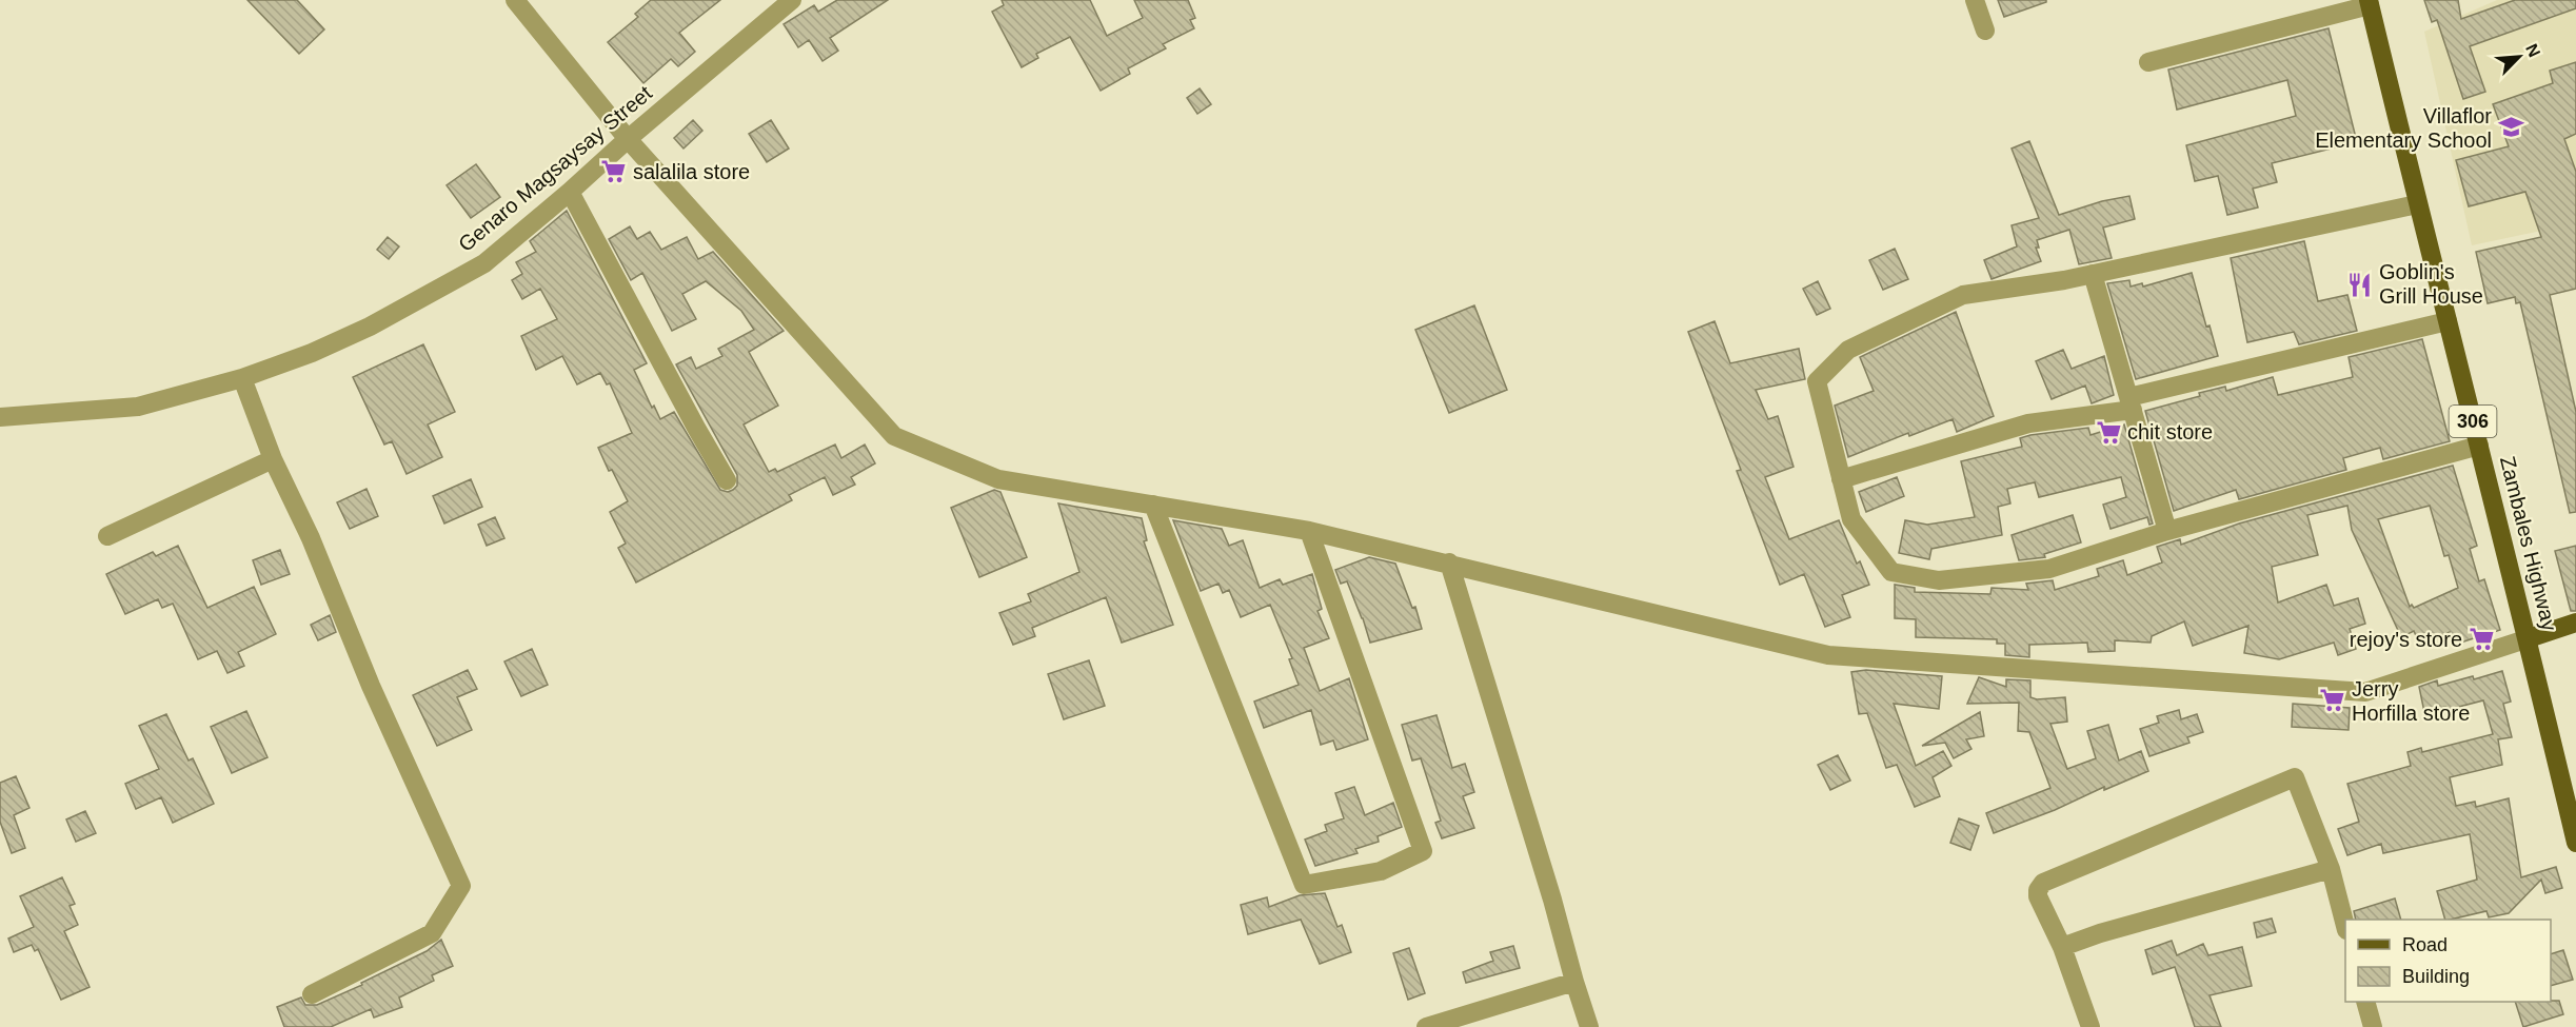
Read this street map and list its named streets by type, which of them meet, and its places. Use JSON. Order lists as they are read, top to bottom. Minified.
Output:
{"streets":{"main road":["306","Zambales Highway"],"street":["Genaro Magsaysay Street"]},"places":{"school or university":["Villaflor Elementary School"],"supermarket":["salalila store","chit store","rejoy's store","Jerry Horfilla store"],"restaurant":["Goblin's Grill House"]},"legend":["Road","Building"],"north":"top right"}
